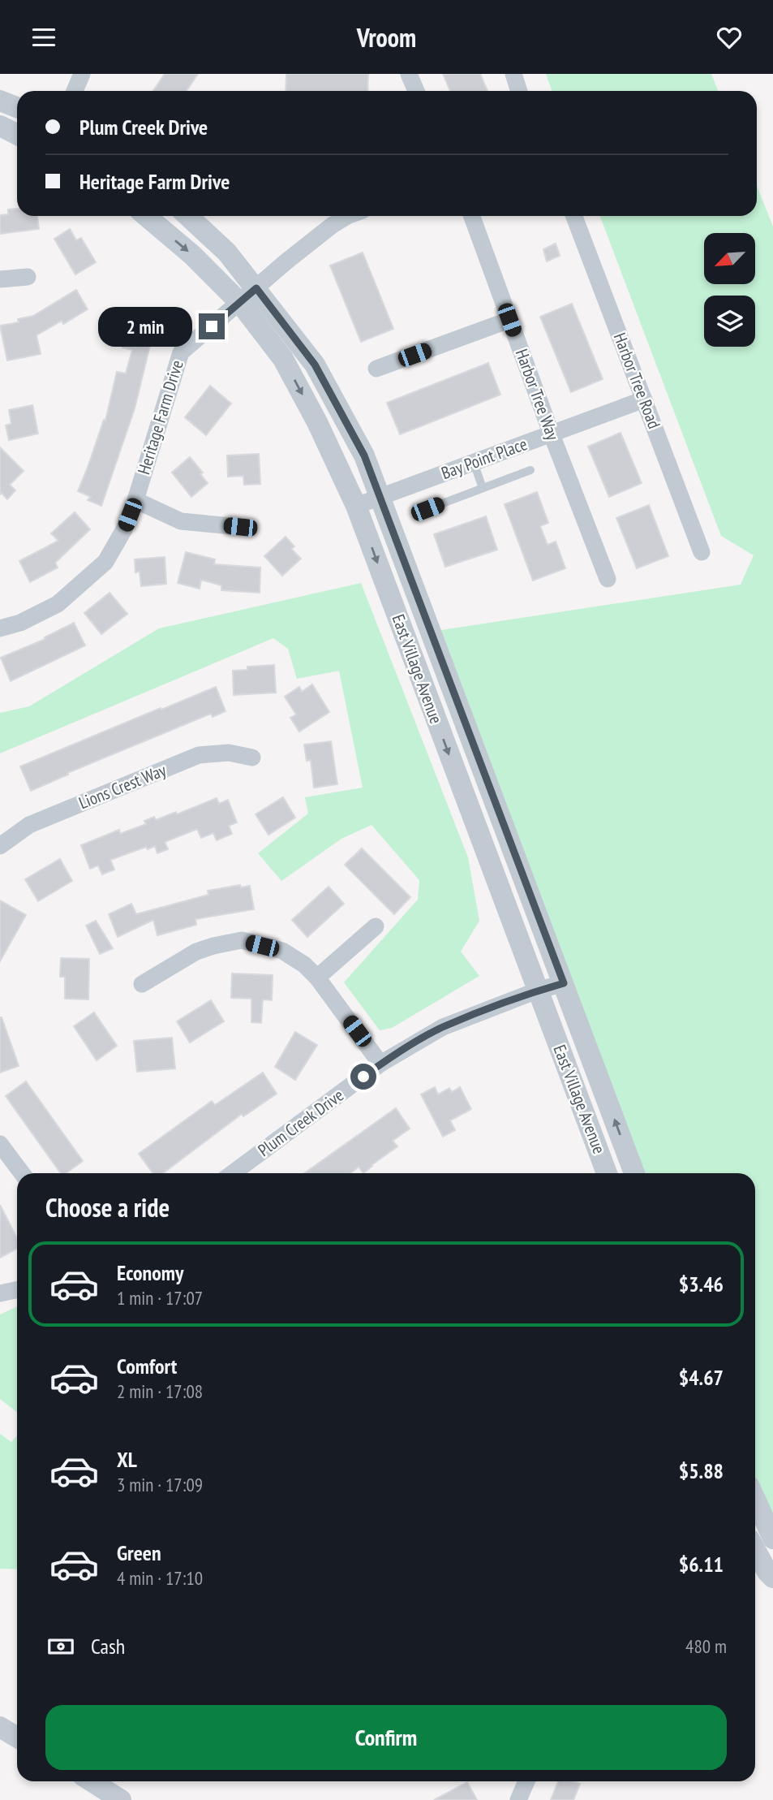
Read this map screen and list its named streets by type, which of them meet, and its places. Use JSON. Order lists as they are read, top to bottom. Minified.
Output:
{"streets":{"street":["Harbor Tree Road","Harbor Tree Way","Heritage Farm Drive","Bay Point Place","East Village Avenue","Lions Crest Way","Plum Creek Drive"]},"crossings":[["Harbor Tree Road","Bay Point Place"],["Harbor Tree Way","Bay Point Place"],["Heritage Farm Drive","East Village Avenue"],["Bay Point Place","East Village Avenue"],["East Village Avenue","Plum Creek Drive"]],"north":"bottom left","page":{"header":"Vroom","banner":["Plum Creek Drive","Heritage Farm Drive"],"bubble":"2 min","heading":"Choose a ride","list":[{"name":"Economy","note":"1 min · 17:07","value":"$3.46"},{"name":"Comfort","note":"2 min · 17:08","value":"$4.67"},{"name":"XL","note":"3 min · 17:09","value":"$5.88"},{"name":"Green","note":"4 min · 17:10","value":"$6.11"}],"pay":["Cash","480 m"],"buttons":"Confirm"}}
